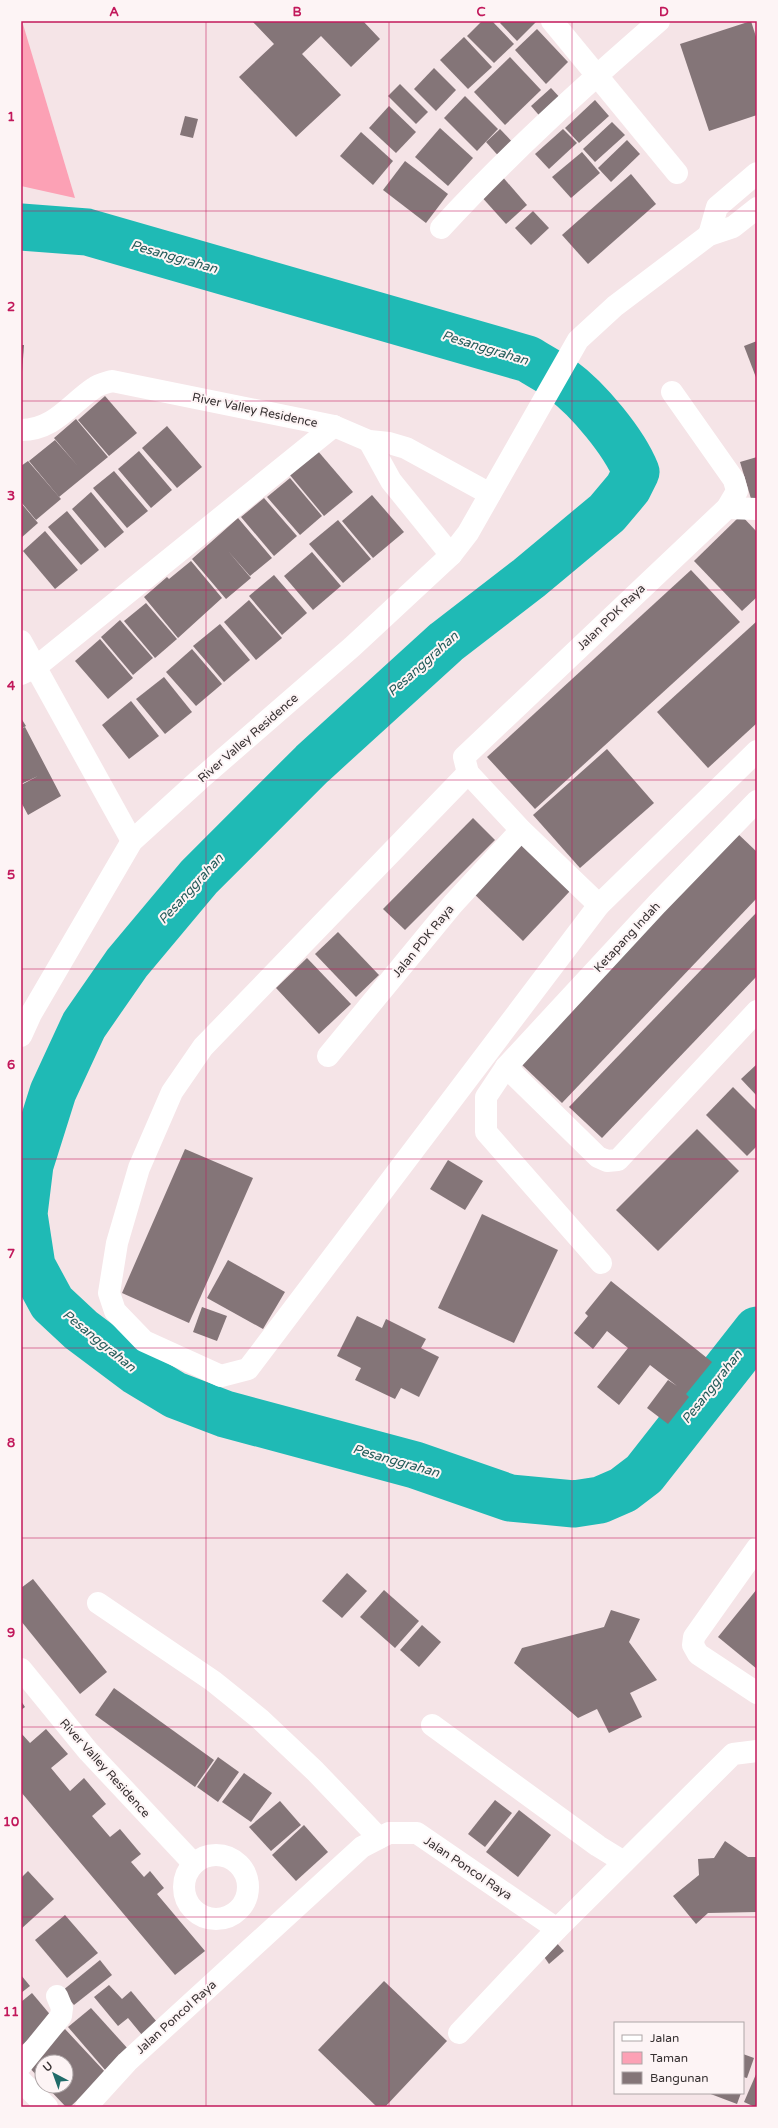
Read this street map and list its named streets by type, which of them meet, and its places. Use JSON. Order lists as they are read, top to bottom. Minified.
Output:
{"streets":{"street":["River Valley Residence","Jalan PDK Raya","Ketapang Indah","Jalan Poncol Raya"]},"water":["Pesanggrahan"],"legend":["Jalan","Taman","Bangunan"],"north":"top left","grid":{"columns":["A","B","C","D"],"rows":["1","2","3","4","5","6","7","8","9","10","11"]}}
